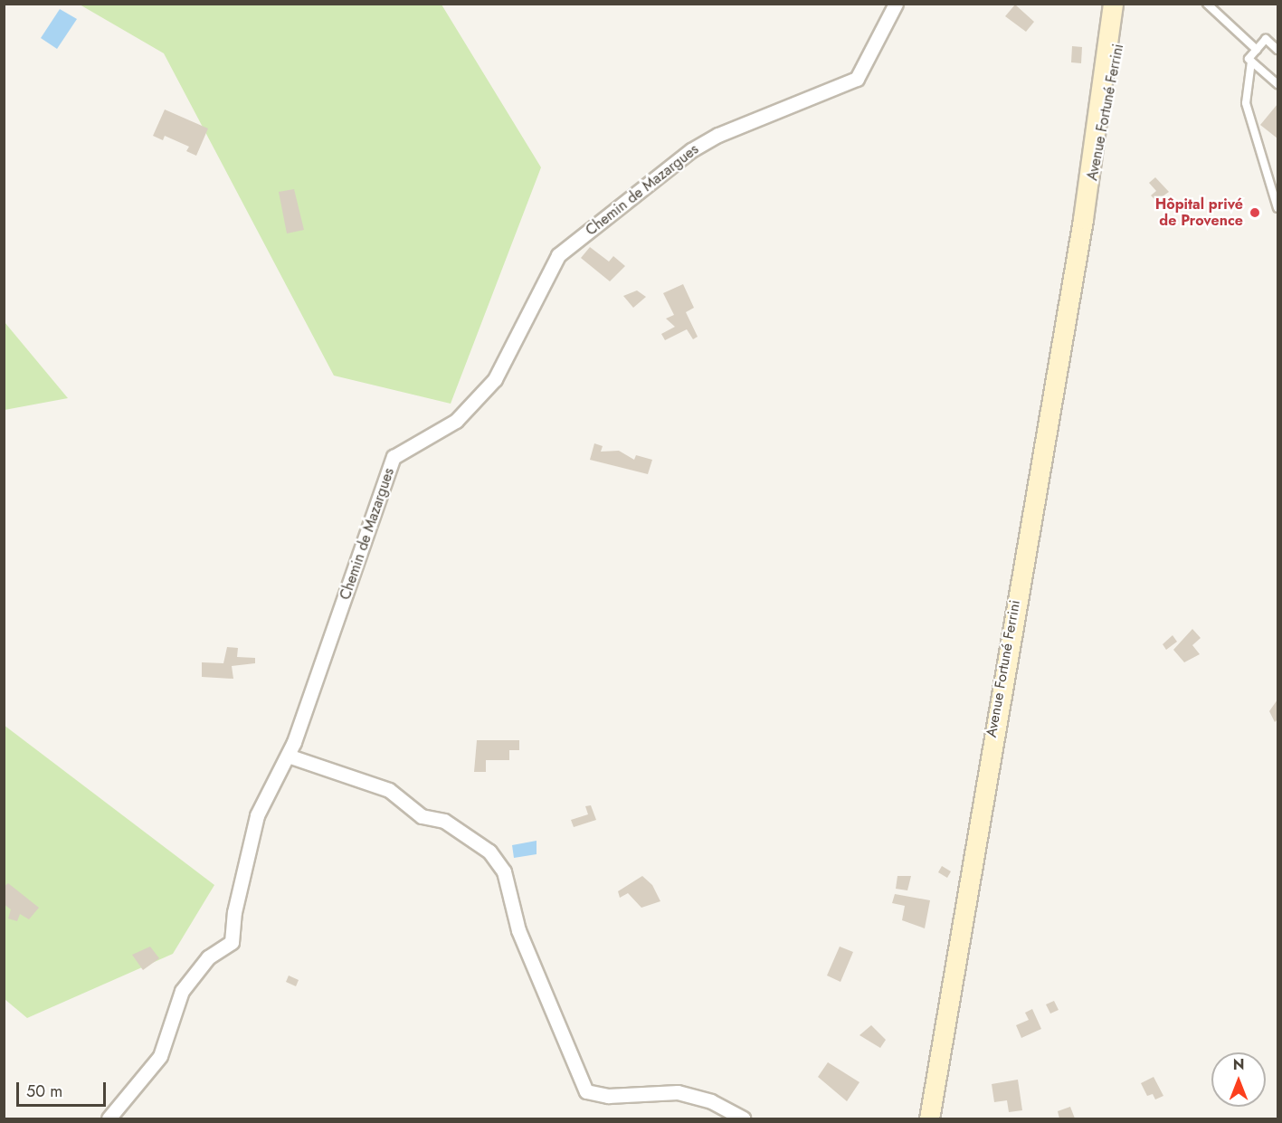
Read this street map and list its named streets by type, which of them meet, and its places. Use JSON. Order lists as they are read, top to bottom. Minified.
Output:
{"streets":{"main road":["Avenue Fortuné Ferrini"],"street":["Chemin de Mazargues"]},"places":["Hôpital privé de Provence"],"scale_bar":"50 m","north":"top"}
